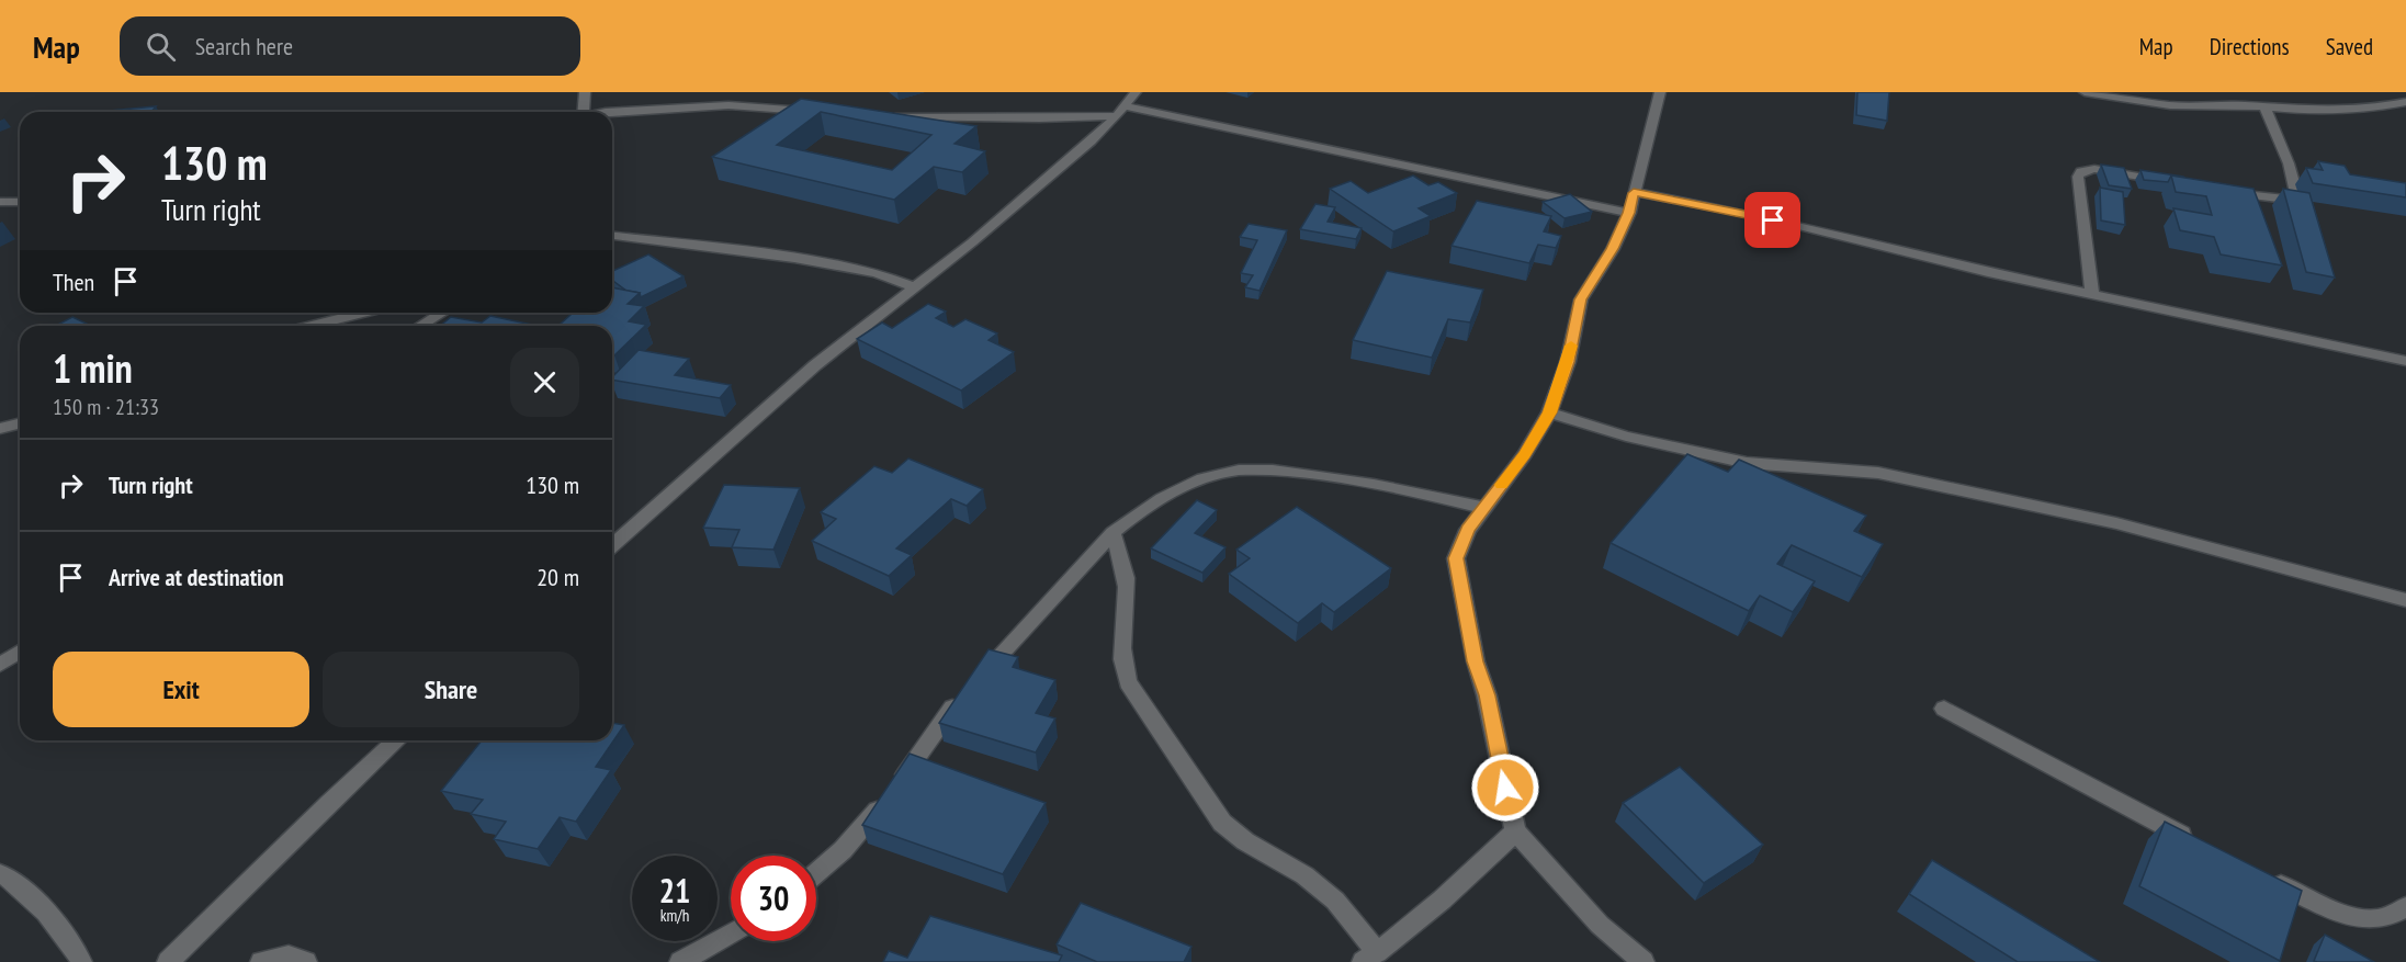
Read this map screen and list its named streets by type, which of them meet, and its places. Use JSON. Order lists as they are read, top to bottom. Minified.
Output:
{"page":{"header":"Map","search":"Search here","nav":["Map","Directions","Saved"],"turn":["130 m","Turn right"],"then":"Then","heading":["1 min","150 m · 21:33"],"list":[{"name":"Turn right","value":"130 m"},{"name":"Arrive at destination","value":"20 m"}],"buttons":["Exit","Share"],"speed":"21 km/h","limit":"30"}}
